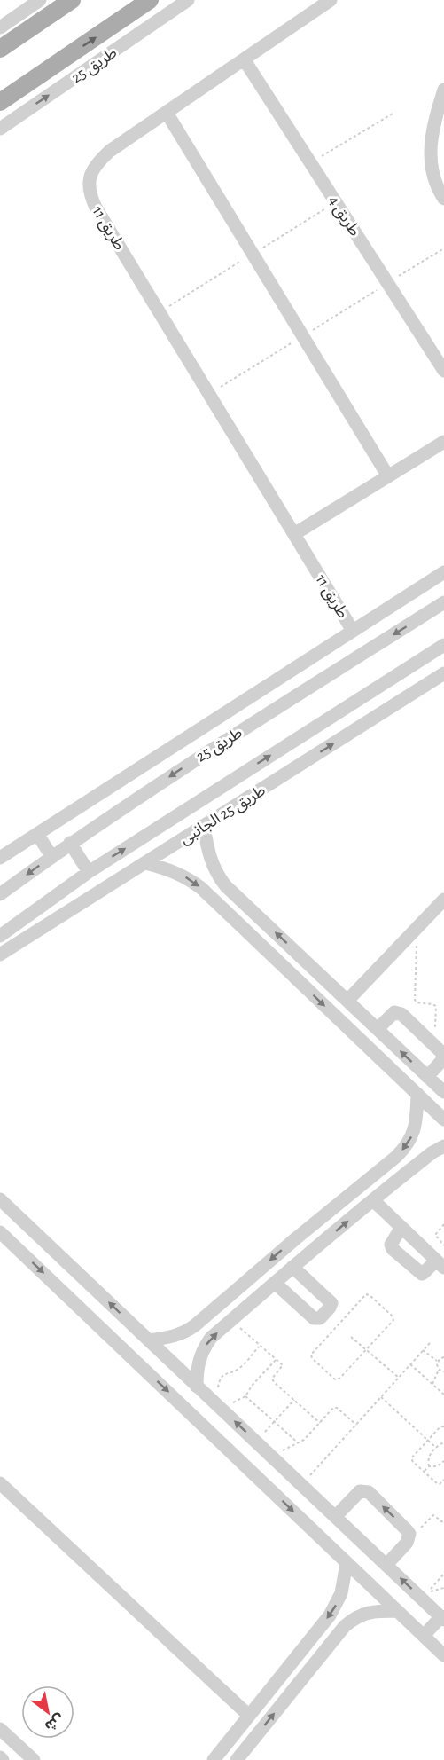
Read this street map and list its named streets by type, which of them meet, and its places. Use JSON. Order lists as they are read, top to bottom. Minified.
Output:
{"streets":{"street":["طريق 25","طريق 4","طريق 11","طريق 25 الجانبى"]},"crossings":[["طريق 4","طريق 11"]],"north":"bottom right"}
